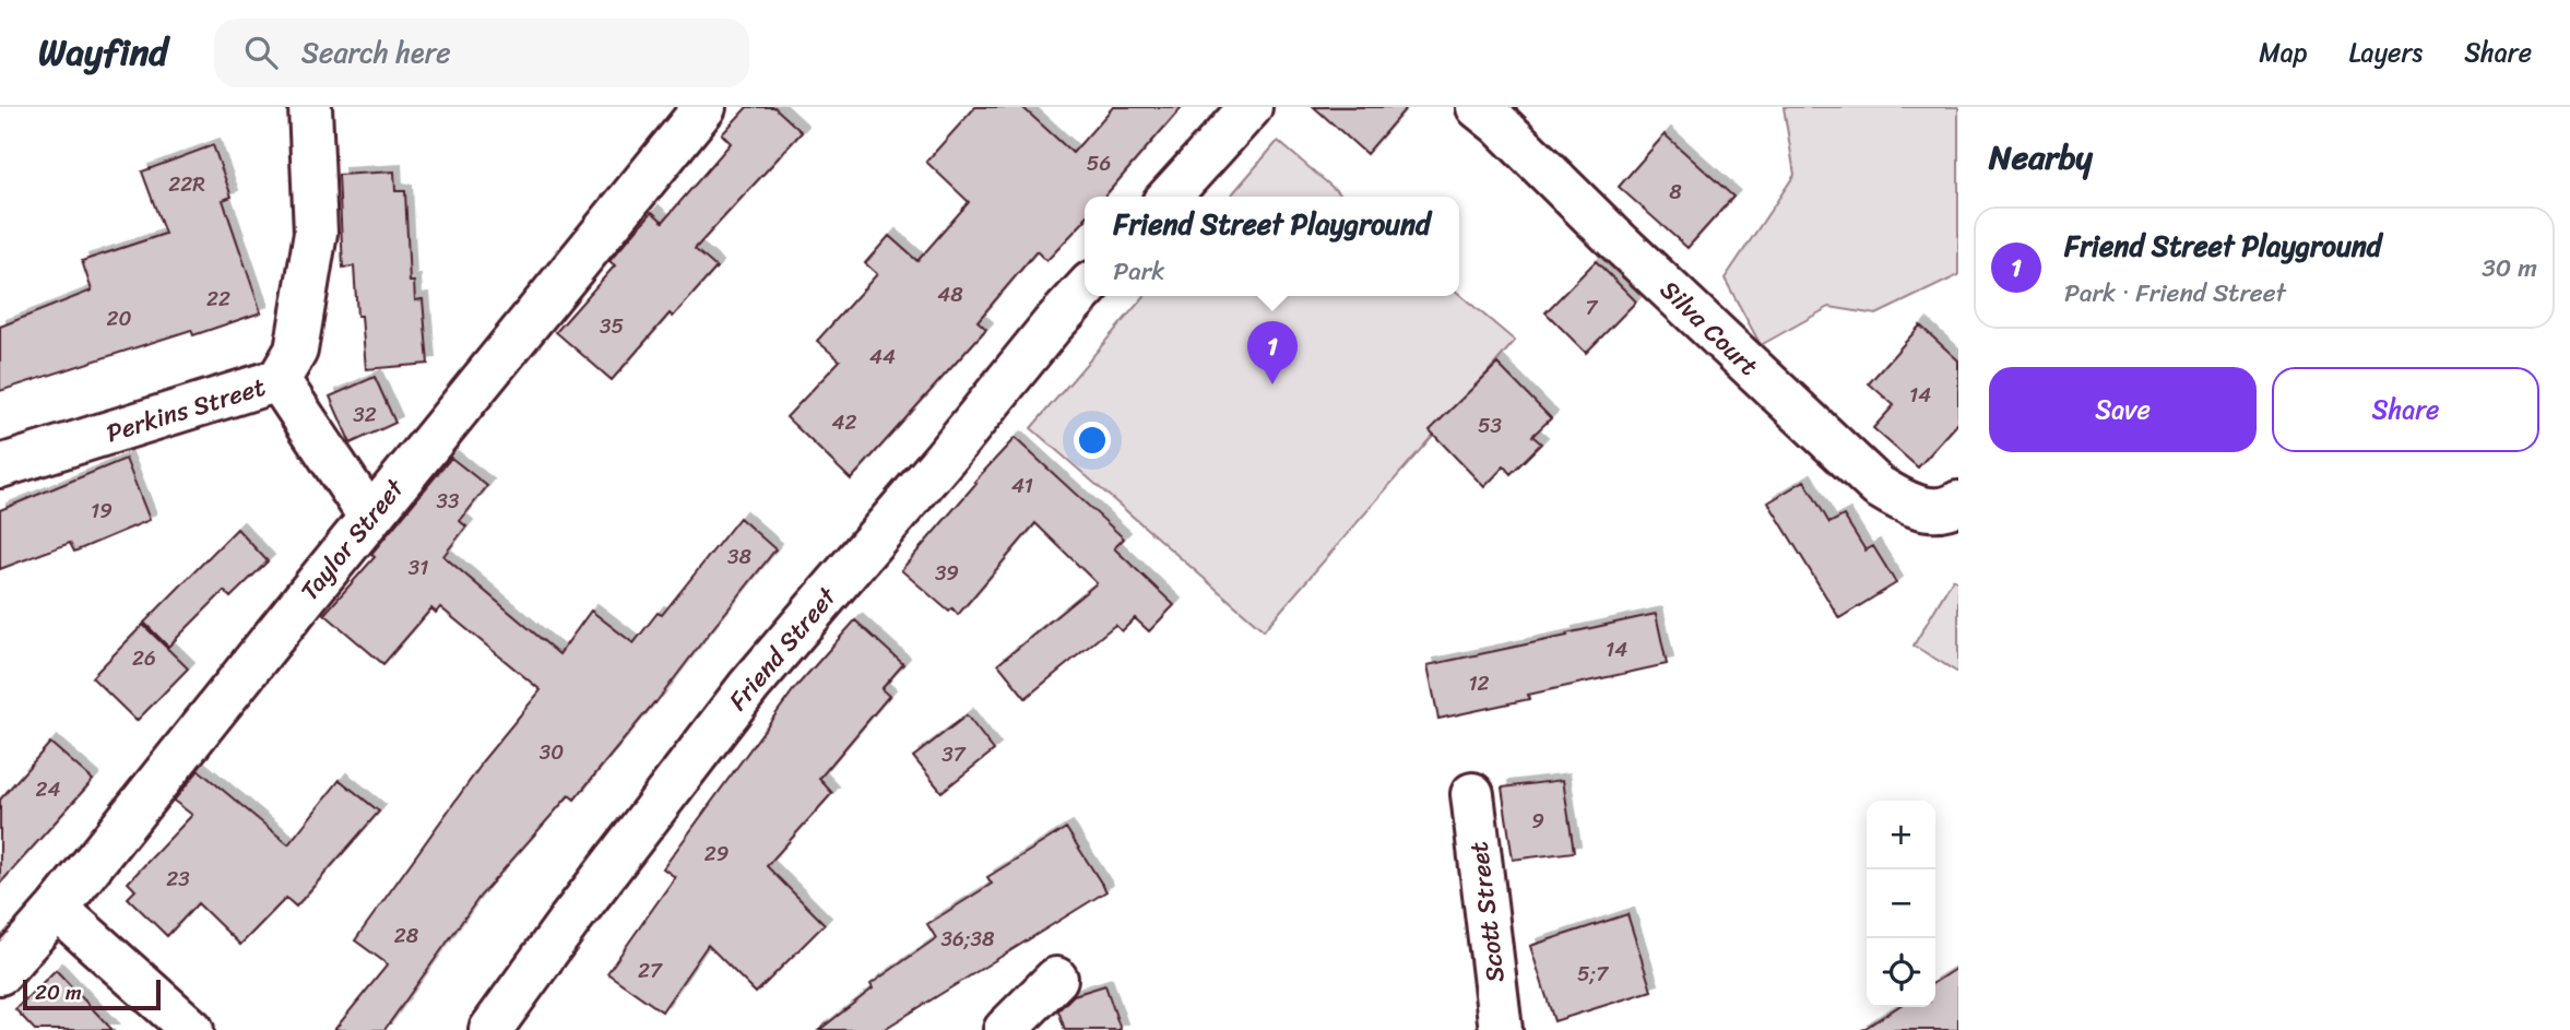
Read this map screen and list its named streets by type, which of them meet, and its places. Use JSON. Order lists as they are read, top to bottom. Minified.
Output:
{"streets":{"street":["Silva Court","Perkins Street","Taylor Street","Friend Street","Scott Street"]},"house_numbers":["56","22R","8","48","22","7","20","35","44","14","32","42","53","41","33","19","38","31","39","14","26","12","30","37","24","9","29","23","28","36;38","27","5;7"],"scale_bar":"20 m","page":{"header":"Wayfind","search":"Search here","nav":["Map","Layers","Share"],"heading":"Nearby","popup":["Friend Street Playground","Park"],"list":[{"mark":"1","name":"Friend Street Playground","note":"Park · Friend Street","value":"30 m"}],"pins":"1","buttons":["Save","Share"],"map_buttons":["+","−"],"scale":"20 m"}}
